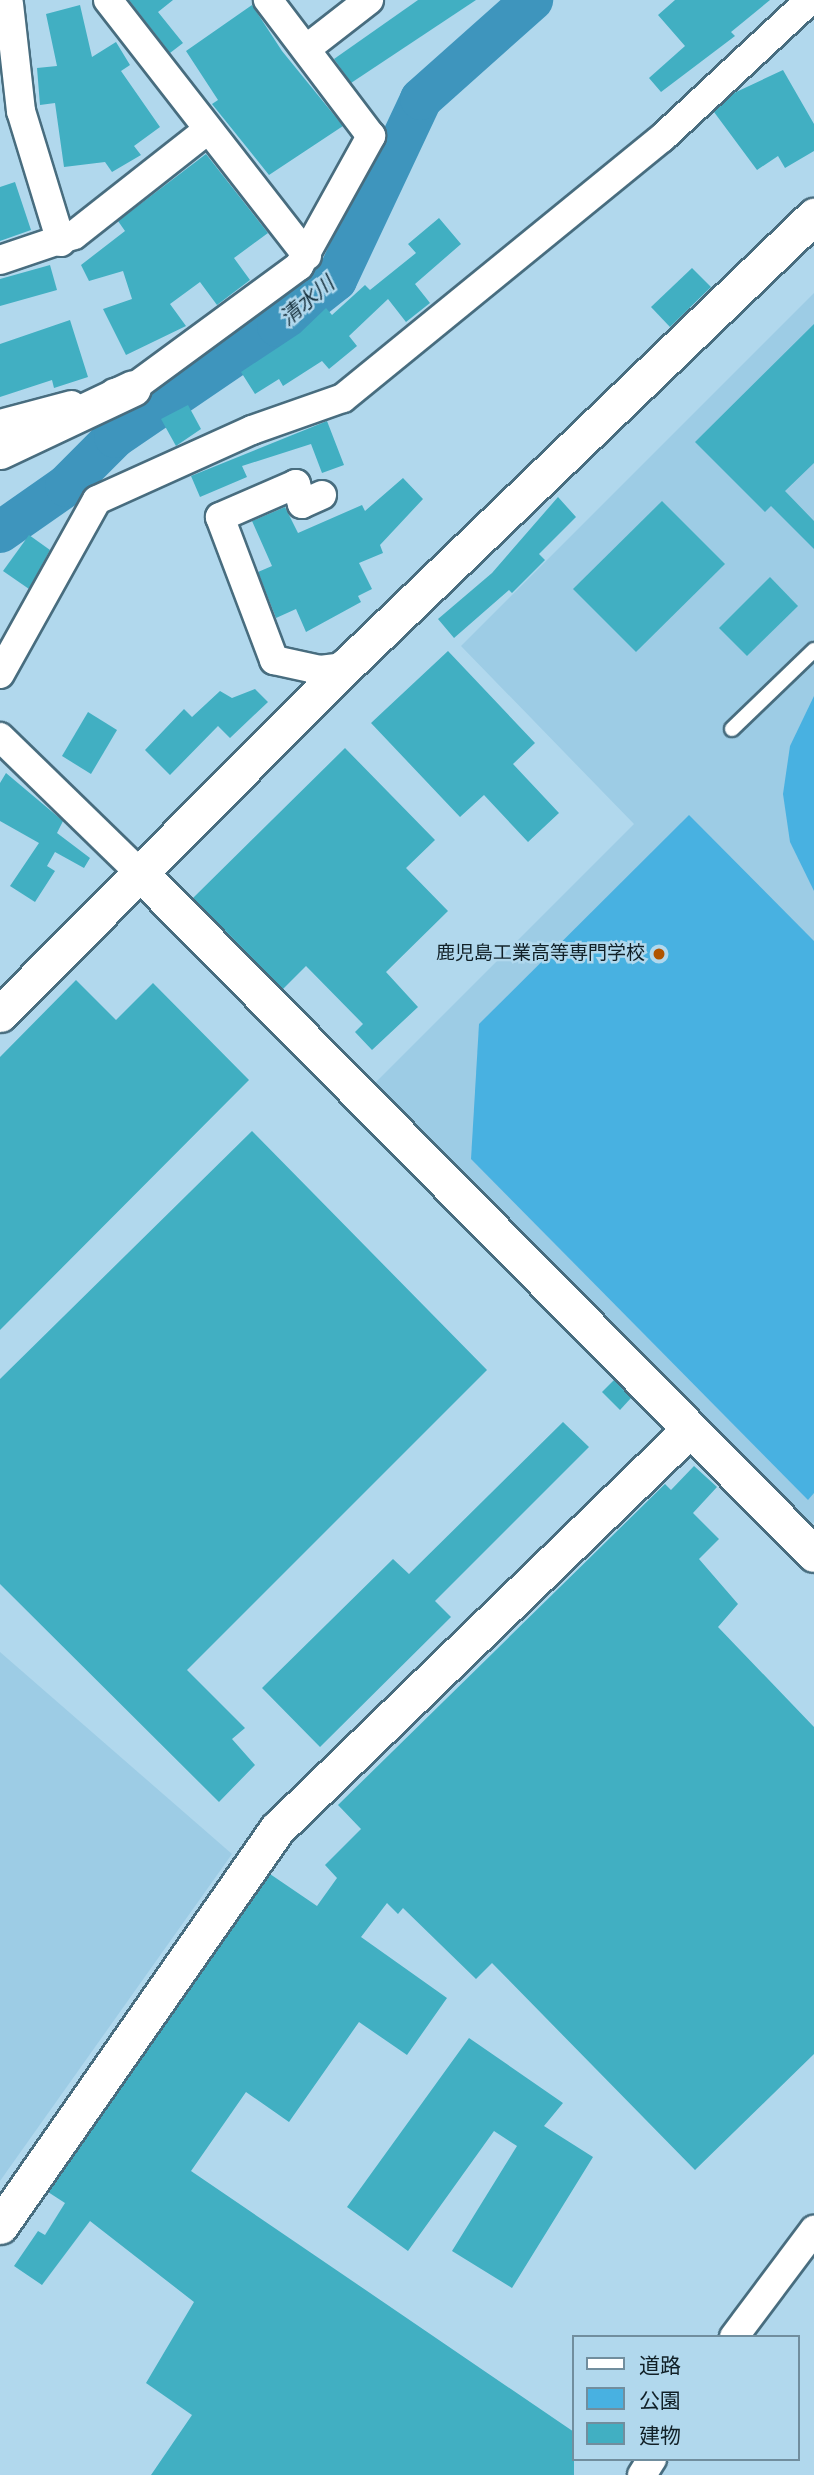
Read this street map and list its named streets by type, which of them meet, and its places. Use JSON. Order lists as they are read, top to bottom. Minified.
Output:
{"water":["清水川"],"places":["鹿児島工業高等専門学校"],"legend":["道路","公園","建物"]}
